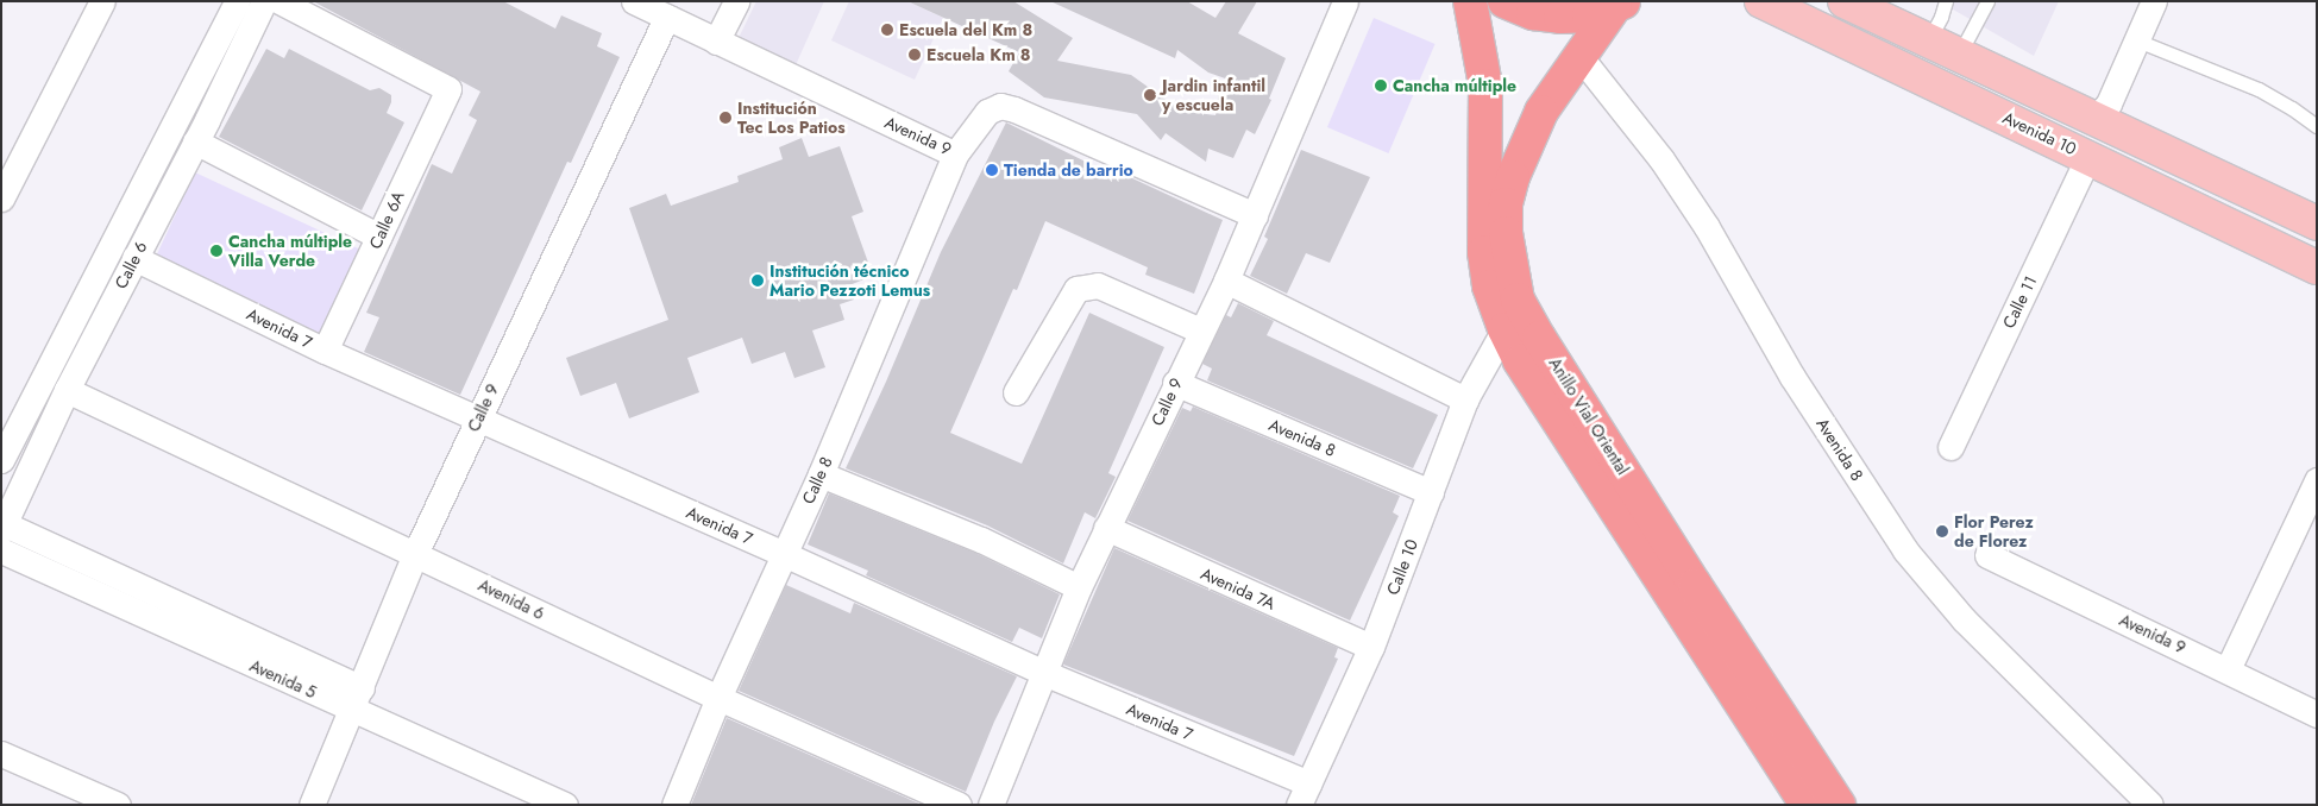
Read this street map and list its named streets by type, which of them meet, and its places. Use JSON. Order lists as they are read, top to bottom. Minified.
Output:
{"streets":{"highway":["Anillo Vial Oriental"],"main road":["Avenida 10"],"street":["Avenida 9","Calle 6A","Calle 6","Calle 11","Avenida 7","Calle 9","Avenida 8","Calle 8","Calle 10","Avenida 7A","Avenida 6","Avenida 5"]},"crossings":[["Avenida 10","Calle 11"],["Avenida 9","Calle 9"],["Avenida 9","Calle 8"],["Calle 6A","Avenida 7"],["Calle 6","Avenida 7"],["Calle 6","Avenida 6"],["Calle 6","Avenida 5"],["Avenida 7","Calle 9"],["Avenida 7","Calle 8"],["Avenida 7","Calle 10"],["Calle 9","Avenida 8"],["Calle 9","Avenida 7A"],["Calle 9","Avenida 6"],["Calle 9","Avenida 5"],["Anillo Vial Oriental","Avenida 8"],["Anillo Vial Oriental","Calle 10"],["Avenida 8","Calle 10"],["Calle 8","Avenida 6"],["Calle 10","Avenida 7A"]],"places":["Escuela del Km 8","Escuela Km 8","Cancha múltiple","Jardin infantil y escuela","Institución Tec Los Patios","Tienda de barrio","Cancha múltiple Villa Verde","Institución técnico Mario Pezzoti Lemus","Flor Perez de Florez"]}
